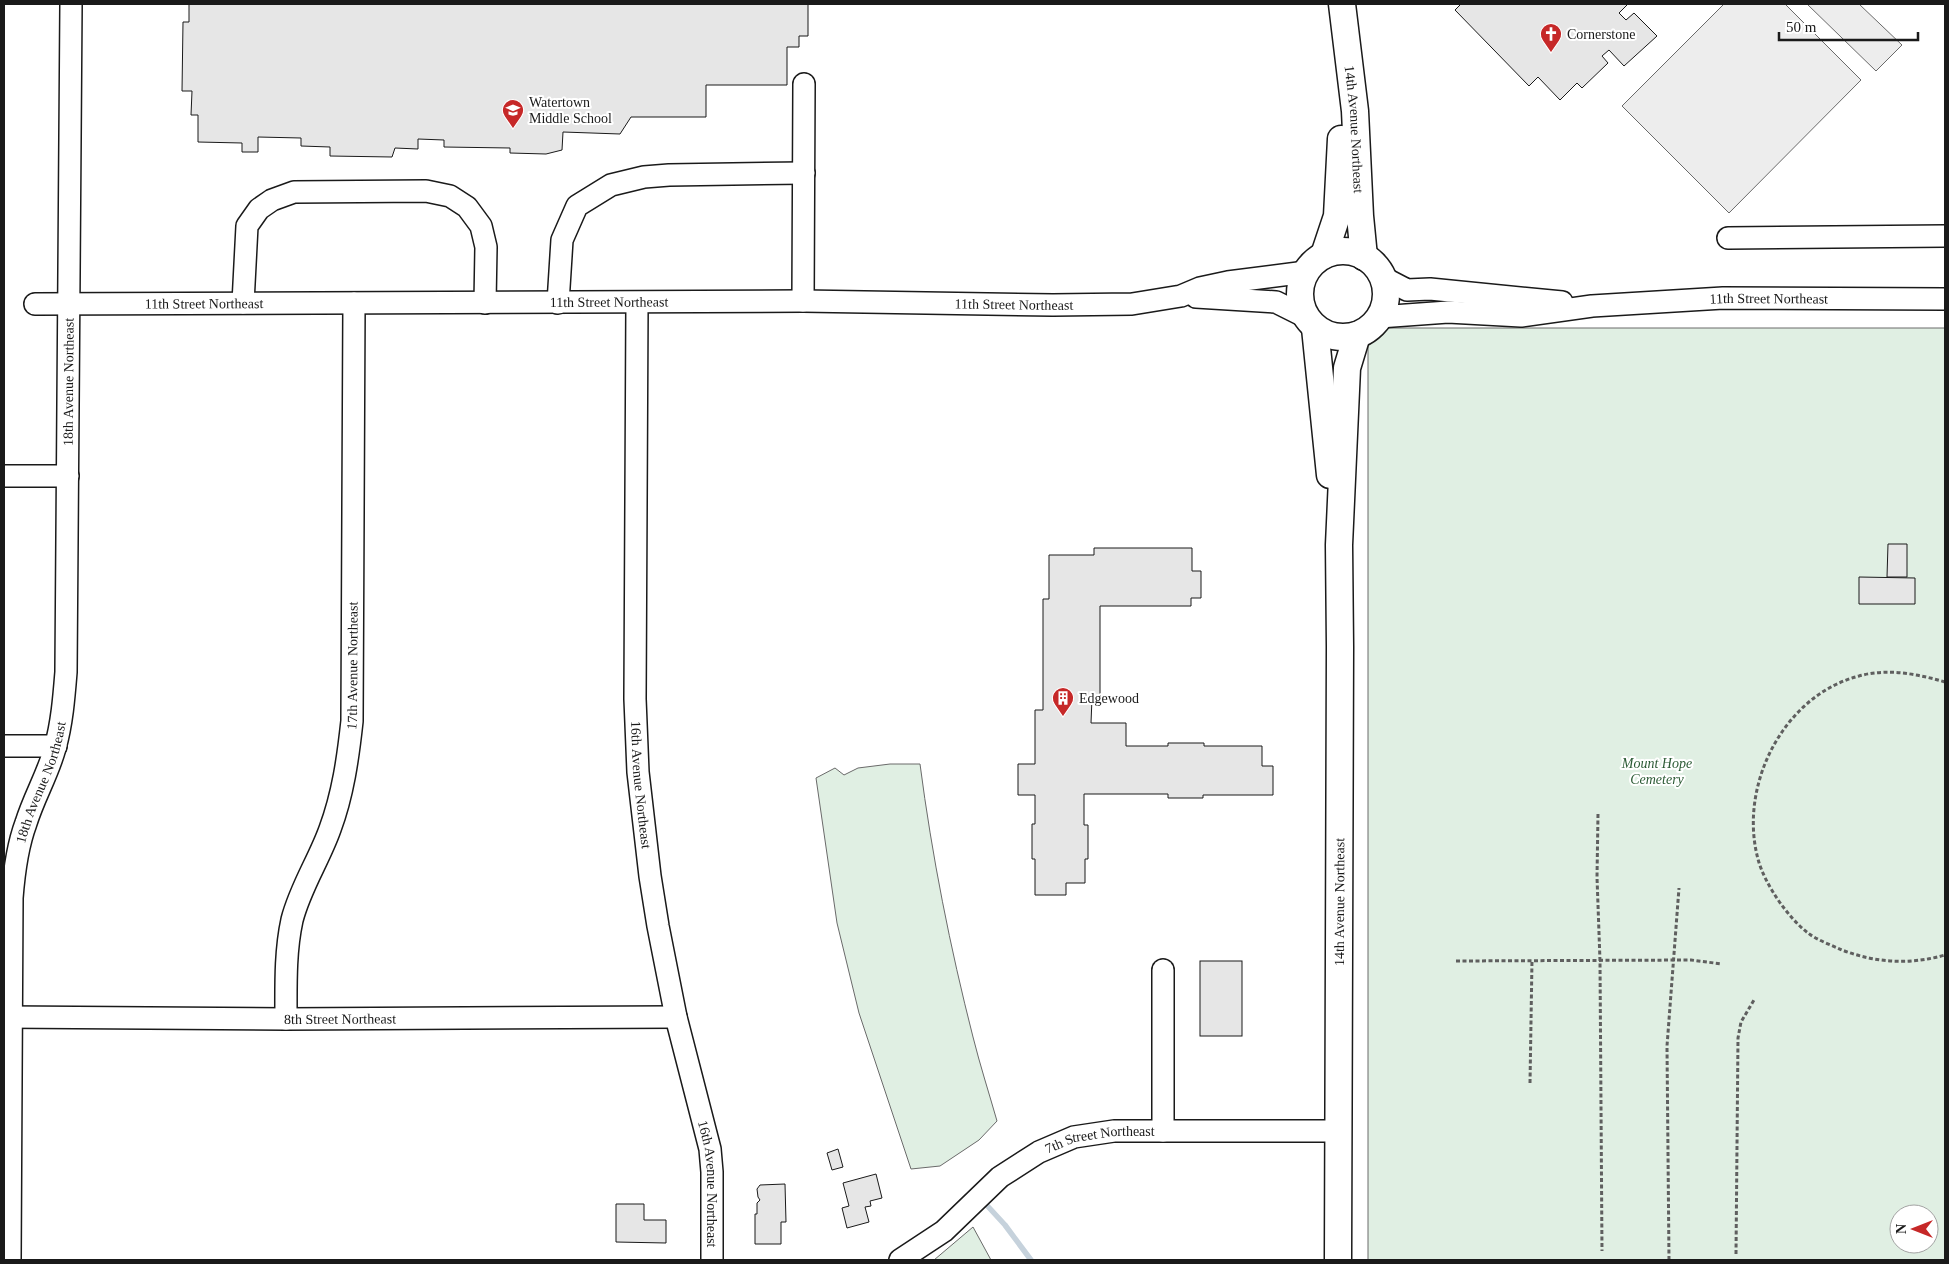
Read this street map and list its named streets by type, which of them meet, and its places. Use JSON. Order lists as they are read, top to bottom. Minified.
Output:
{"streets":{"main road":["14th Avenue Northeast"],"street":["11th Street Northeast","18th Avenue Northeast","17th Avenue Northeast","16th Avenue Northeast","8th Street Northeast","7th Street Northeast"]},"crossings":[["14th Avenue Northeast","11th Street Northeast"],["14th Avenue Northeast","7th Street Northeast"],["11th Street Northeast","18th Avenue Northeast"],["11th Street Northeast","17th Avenue Northeast"],["11th Street Northeast","16th Avenue Northeast"],["18th Avenue Northeast","8th Street Northeast"],["17th Avenue Northeast","8th Street Northeast"],["16th Avenue Northeast","8th Street Northeast"]],"parks":["Mount Hope Cemetery"],"places":{"church":["Cornerstone"],"school or university":["Watertown Middle School"],"building":["Edgewood"]},"scale_bar":"50 m","north":"left"}
